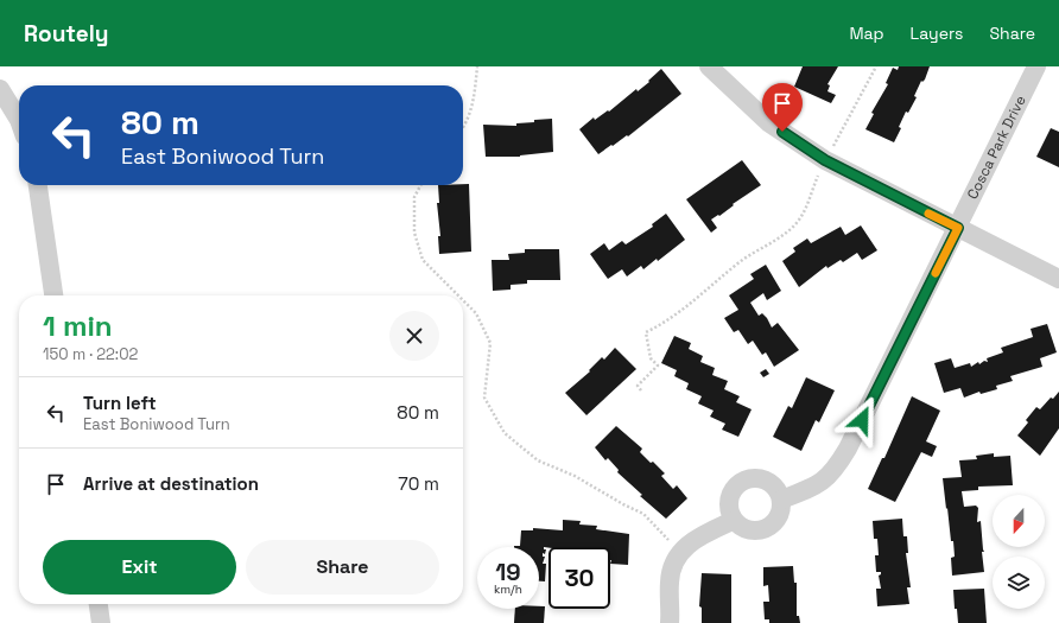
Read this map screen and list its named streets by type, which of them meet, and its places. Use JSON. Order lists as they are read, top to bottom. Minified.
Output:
{"streets":{"street":["Cosca Park Drive"]},"north":"bottom","page":{"header":"Routely","nav":["Map","Layers","Share"],"turn":["80 m","East Boniwood Turn"],"heading":["1 min","150 m · 22:02"],"list":[{"name":"Turn left","note":"East Boniwood Turn","value":"80 m"},{"name":"Arrive at destination","value":"70 m"}],"buttons":["Exit","Share"],"speed":"19 km/h","limit":"30"}}
